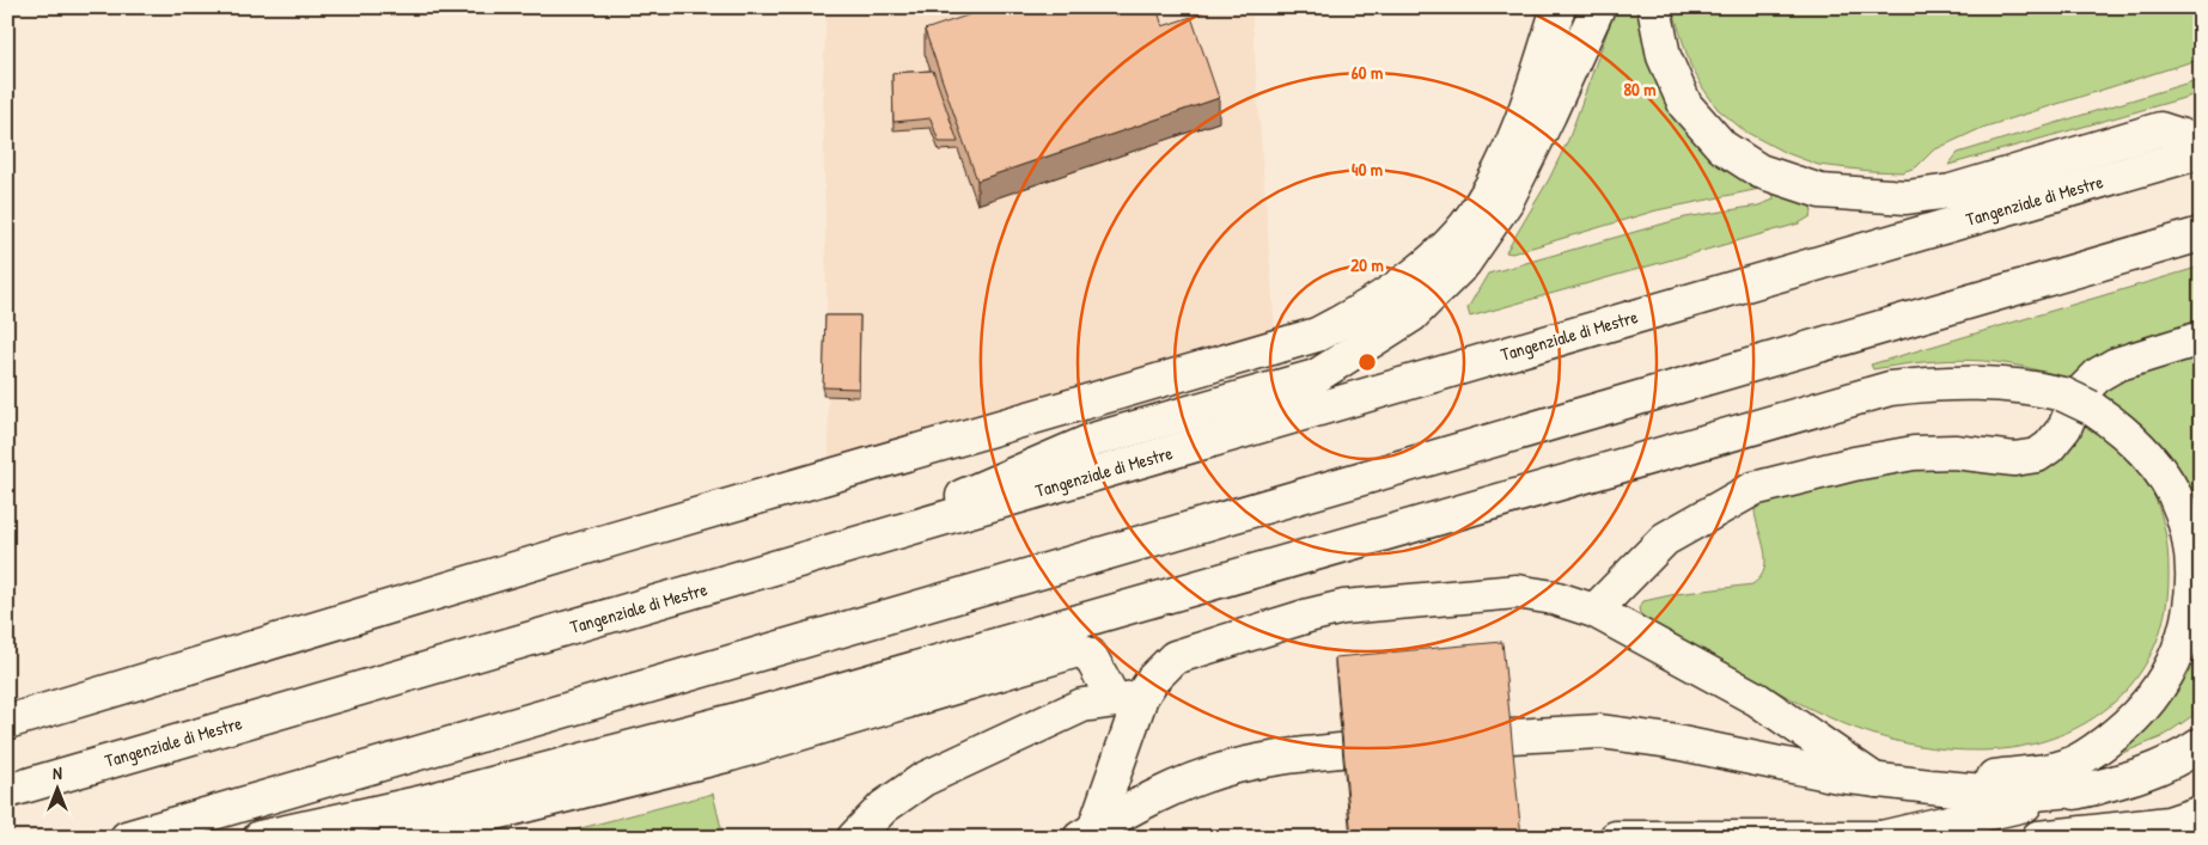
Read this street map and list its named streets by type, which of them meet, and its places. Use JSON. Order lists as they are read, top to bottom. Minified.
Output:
{"streets":{"main road":["Tangenziale di Mestre"]},"north":"top","rings":["60 m","80 m","40 m","20 m"]}
